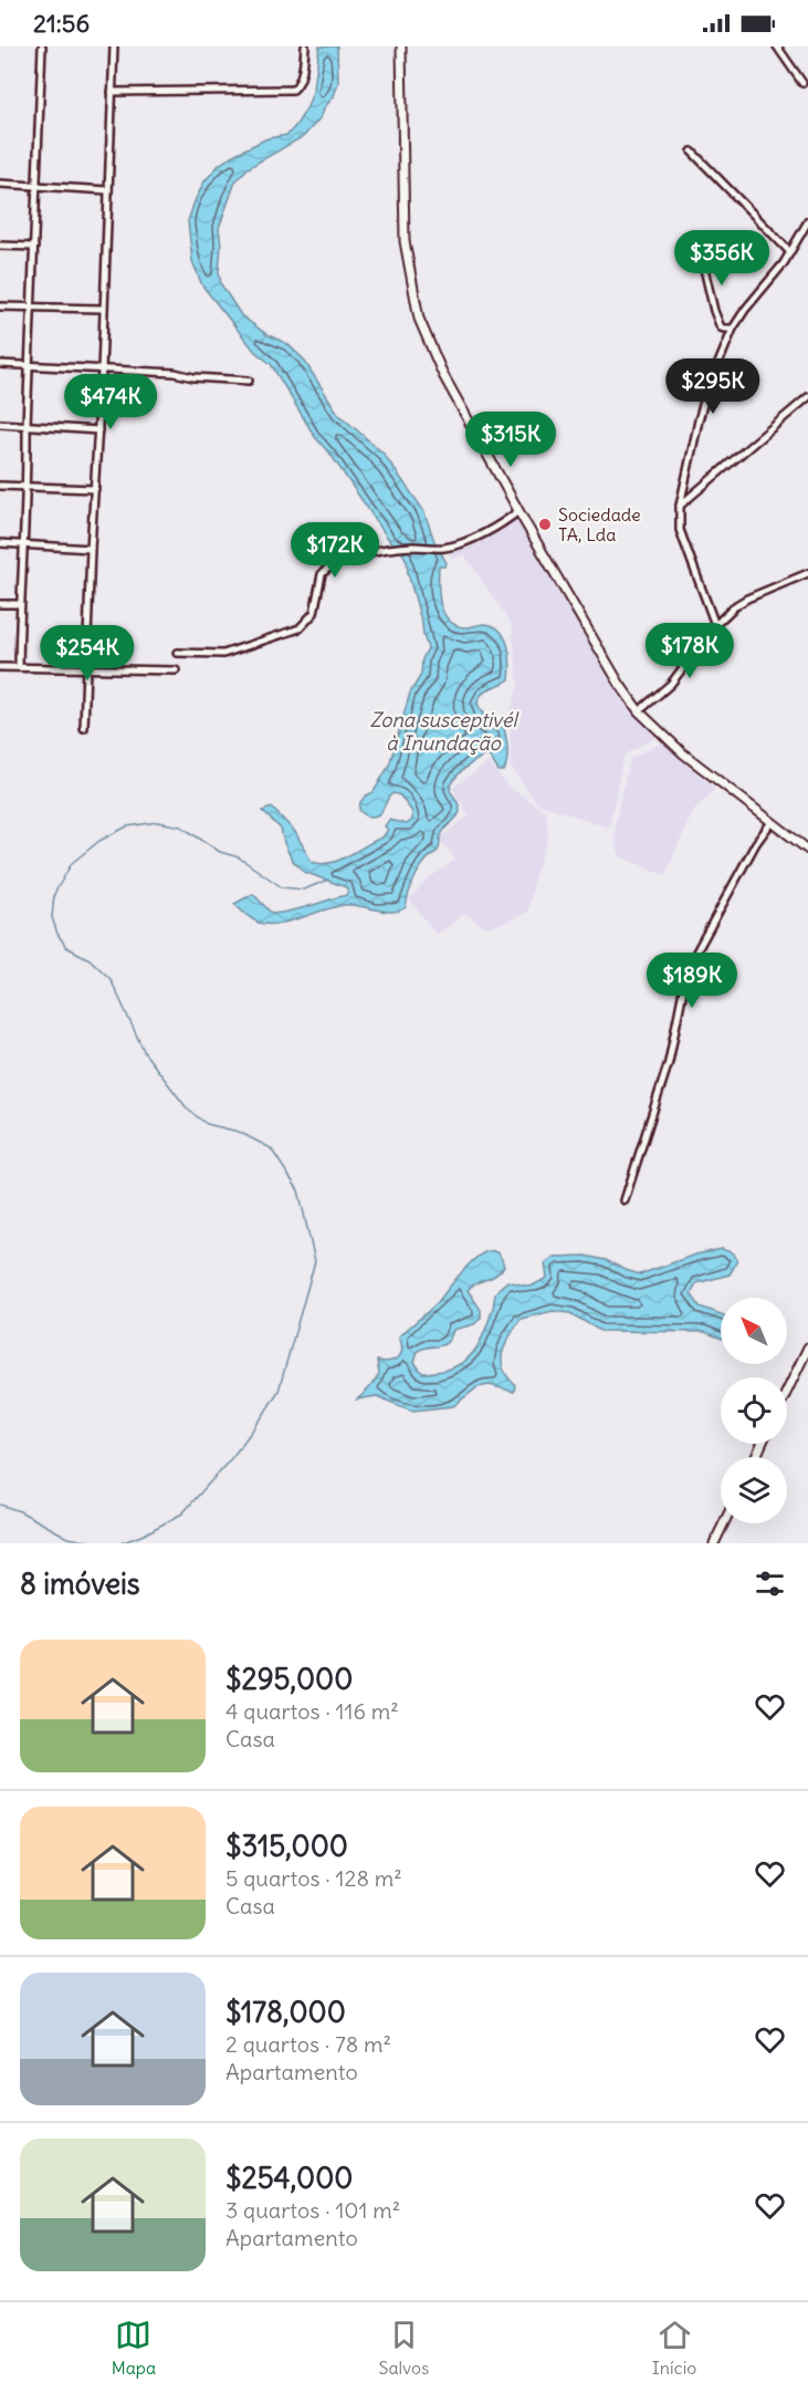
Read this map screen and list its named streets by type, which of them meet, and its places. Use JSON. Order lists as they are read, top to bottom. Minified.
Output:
{"water":["Zona susceptivél à Inundação"],"places":["Sociedade TA, Lda"],"north":"top left","page":{"status":"21:56","price":["$356K","$295K","$474K","$315K","$172K","$178K","$254K","$189K"],"heading":"8 imóveis","list":[{"name":"$295,000","note":"4 quartos · 116 m² · Casa"},{"name":"$315,000","note":"5 quartos · 128 m² · Casa"},{"name":"$178,000","note":"2 quartos · 78 m² · Apartamento"},{"name":"$254,000","note":"3 quartos · 101 m² · Apartamento"}],"tabs":["Mapa","Salvos","Início"]}}
